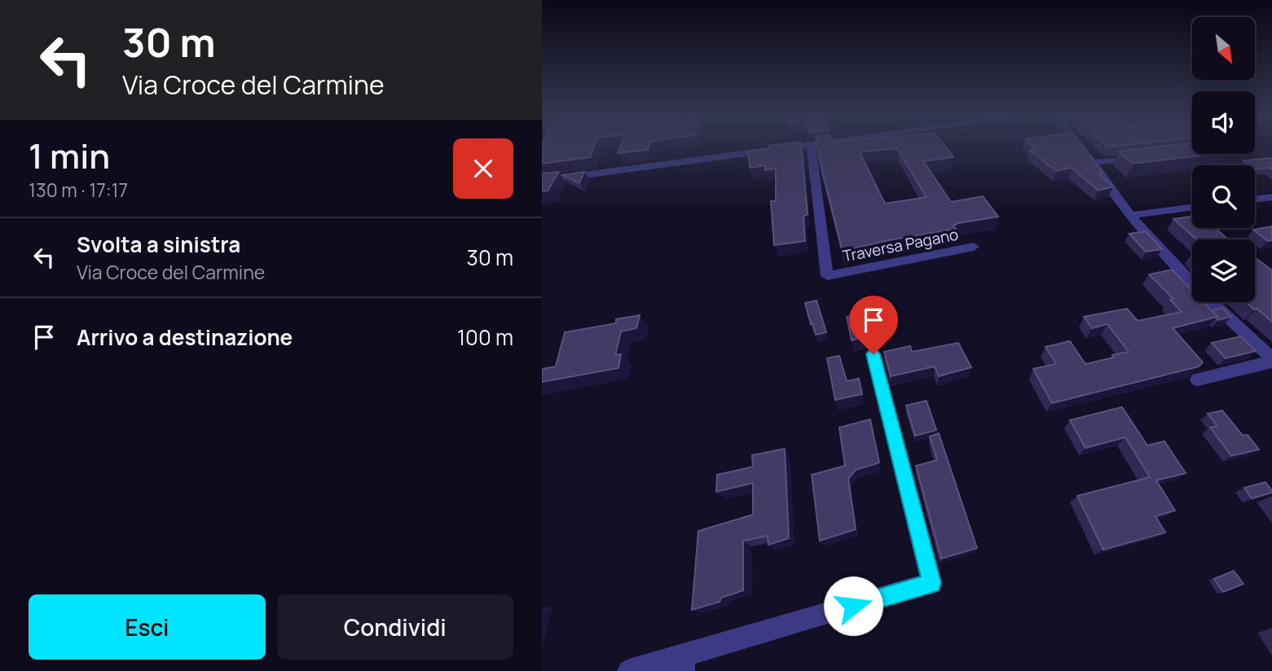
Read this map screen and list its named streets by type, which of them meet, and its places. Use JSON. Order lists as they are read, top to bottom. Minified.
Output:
{"streets":{"street":["Traversa Pagano"]},"north":"bottom right","page":{"turn":["30 m","Via Croce del Carmine"],"heading":["1 min","130 m · 17:17"],"list":[{"name":"Svolta a sinistra","note":"Via Croce del Carmine","value":"30 m"},{"name":"Arrivo a destinazione","value":"100 m"}],"buttons":["Esci","Condividi"]}}
